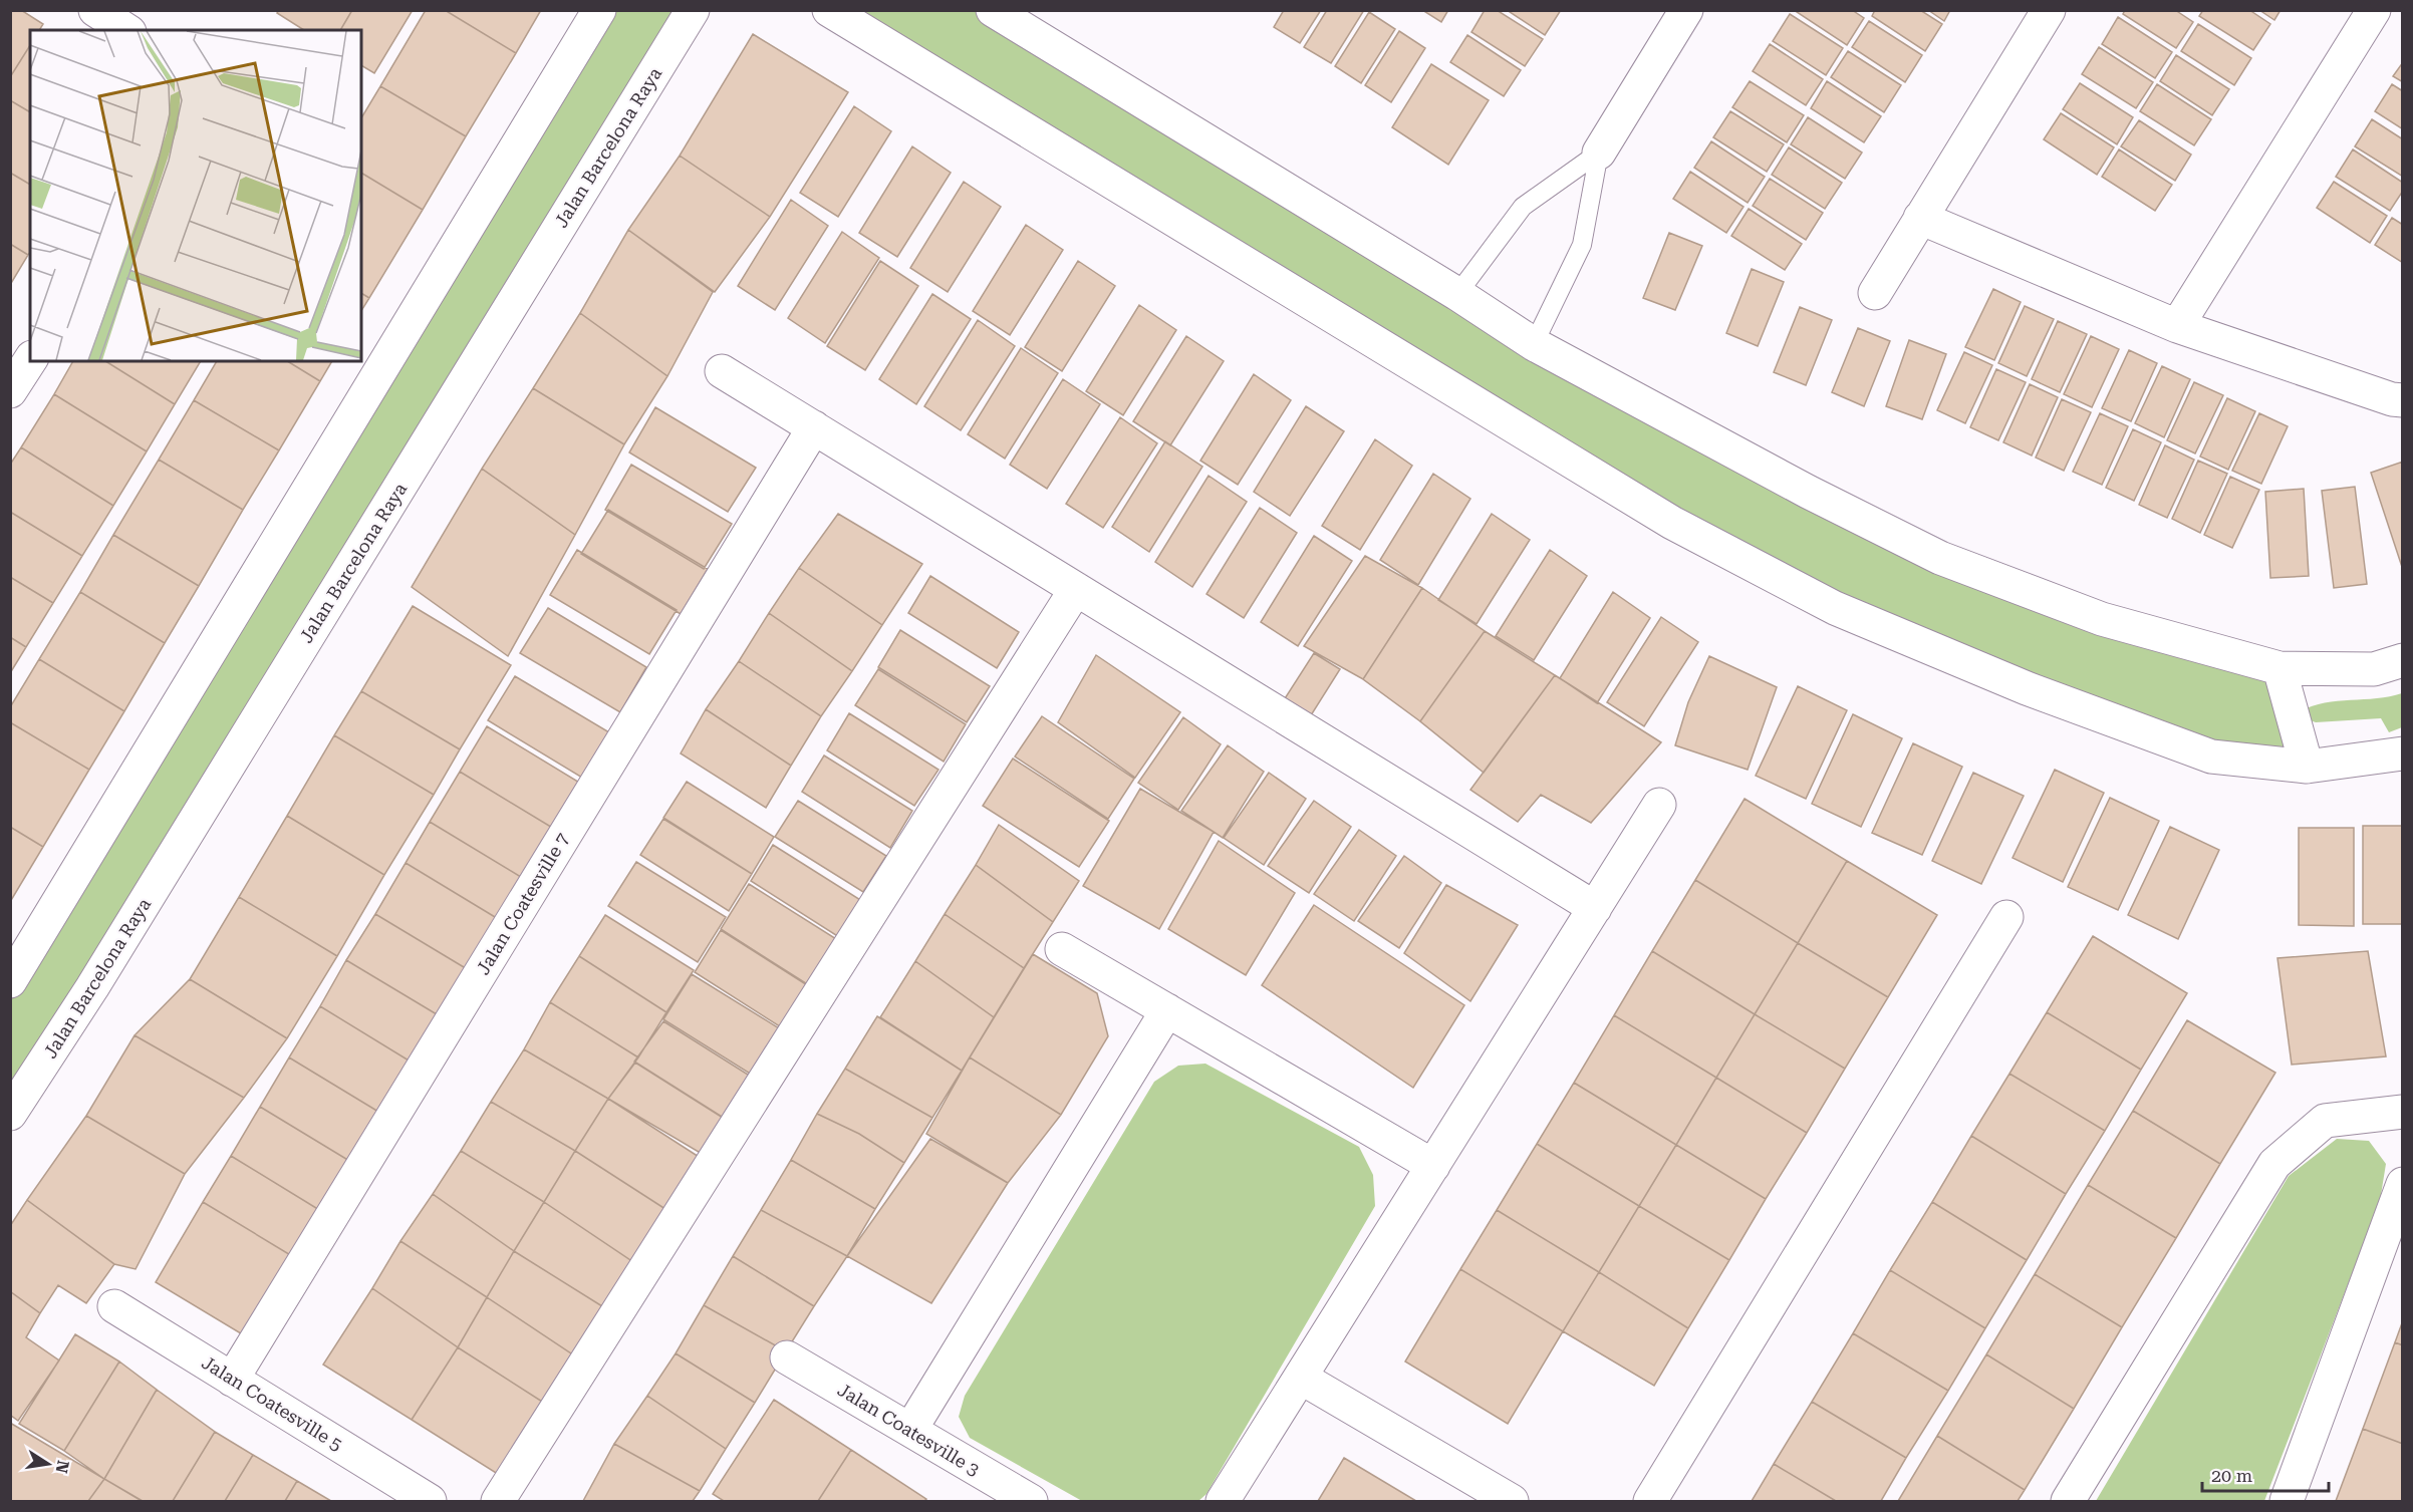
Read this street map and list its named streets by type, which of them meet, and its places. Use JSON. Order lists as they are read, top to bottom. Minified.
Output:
{"streets":{"street":["Jalan Barcelona Raya","Jalan Coatesville 7","Jalan Coatesville 5","Jalan Coatesville 3"]},"crossings":[["Jalan Coatesville 7","Jalan Coatesville 5"]],"scale_bar":"20 m","north":"right"}
